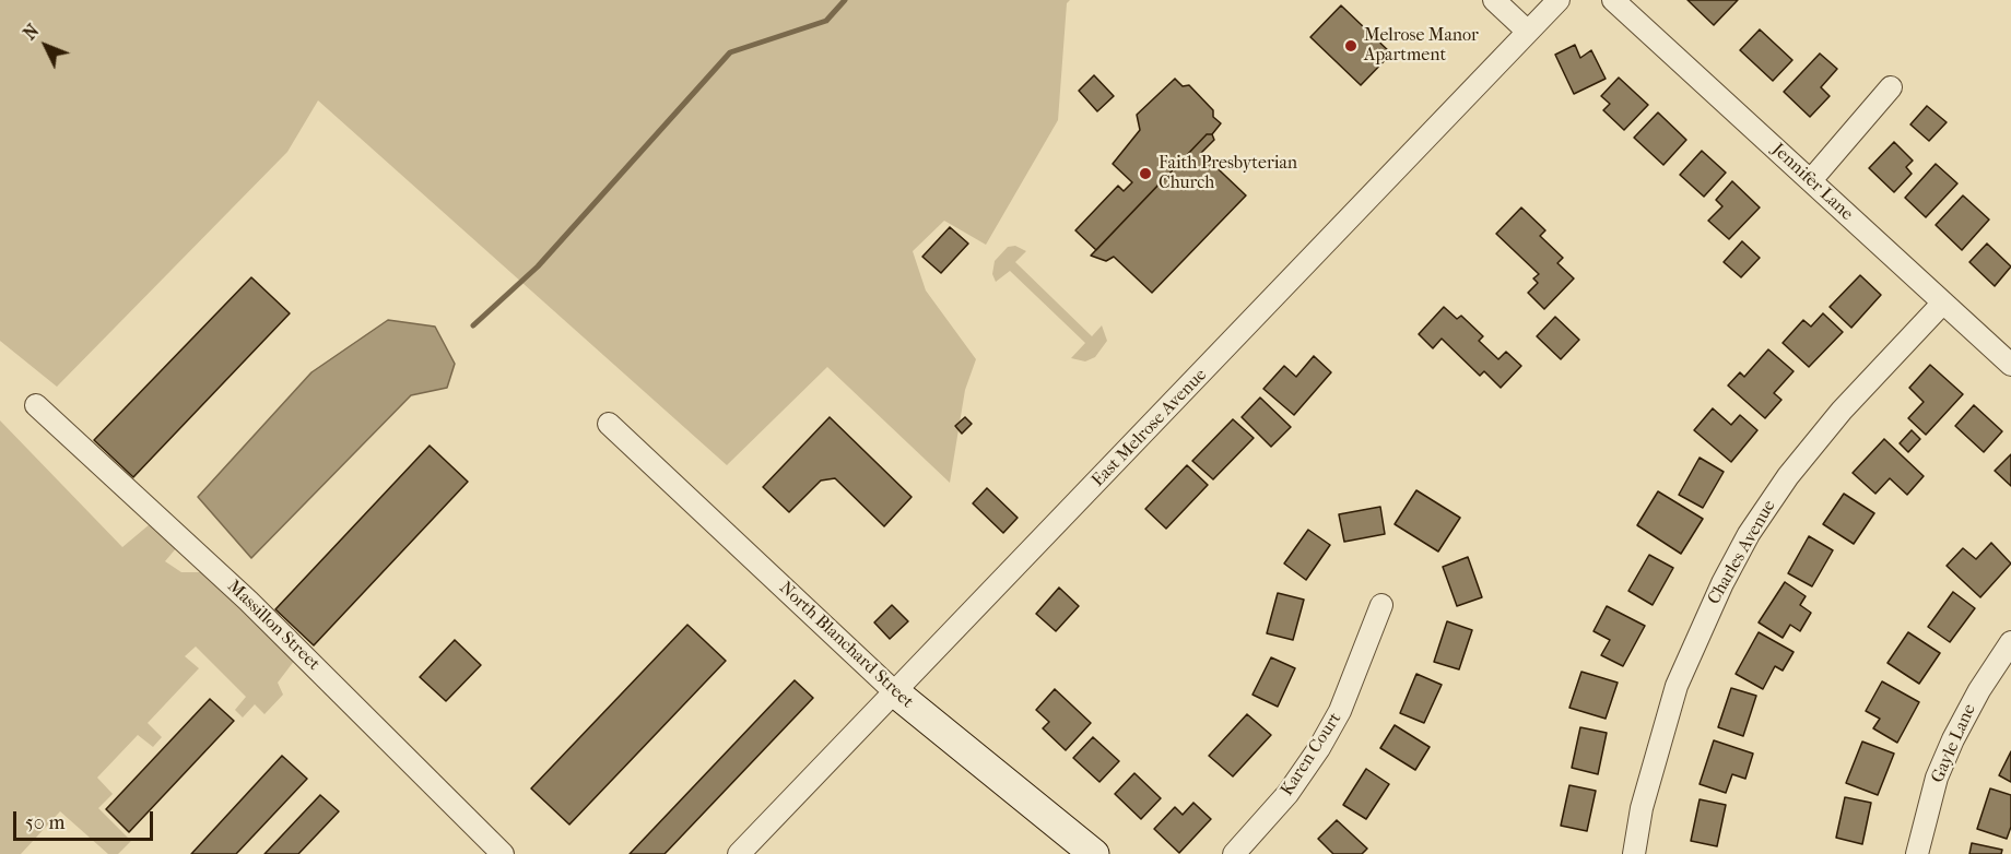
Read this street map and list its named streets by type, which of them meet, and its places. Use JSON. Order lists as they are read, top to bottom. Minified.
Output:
{"streets":{"street":["Jennifer Lane","East Melrose Avenue","Charles Avenue","Massillon Street","North Blanchard Street","Gayle Lane","Karen Court"]},"crossings":[["Jennifer Lane","Charles Avenue"],["East Melrose Avenue","North Blanchard Street"]],"places":["Melrose Manor Apartment","Faith Presbyterian Church"],"scale_bar":"50 m","north":"top left"}
